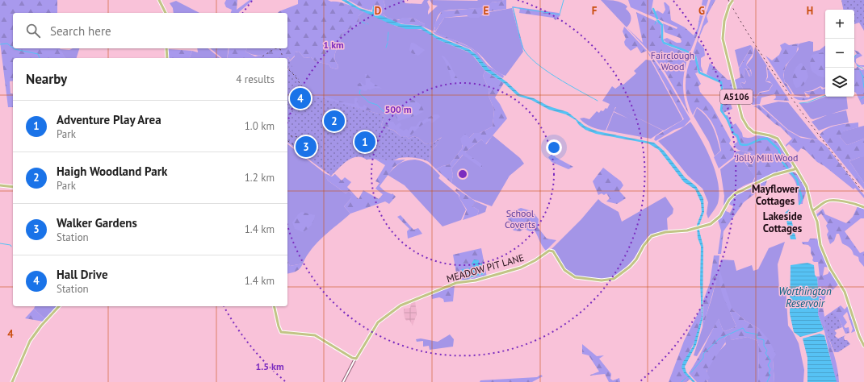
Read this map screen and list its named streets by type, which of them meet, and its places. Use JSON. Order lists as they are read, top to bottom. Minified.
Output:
{"streets":{"main road":["A5106","MEADOW PIT LANE"]},"crossings":[["A5106","MEADOW PIT LANE"]],"districts":["Mayflower Cottages","Lakeside Cottages"],"water":["Worthington Reservoir"],"parks":["Fairclough Wood","Jolly Mill Wood","School Coverts"],"page":{"map_buttons":["+","−"],"search":"Search here","heading":["Nearby","4 results"],"pins":["4","2","1","3"],"list":[{"mark":"1","name":"Adventure Play Area","note":"Park","value":"1.0 km"},{"mark":"2","name":"Haigh Woodland Park","note":"Park","value":"1.2 km"},{"mark":"3","name":"Walker Gardens","note":"Station","value":"1.4 km"},{"mark":"4","name":"Hall Drive","note":"Station","value":"1.4 km"}]},"grid":{"columns":["D","E","F","G","H"],"rows":["4"]},"rings":["1 km","500 m","1.5 km"]}
